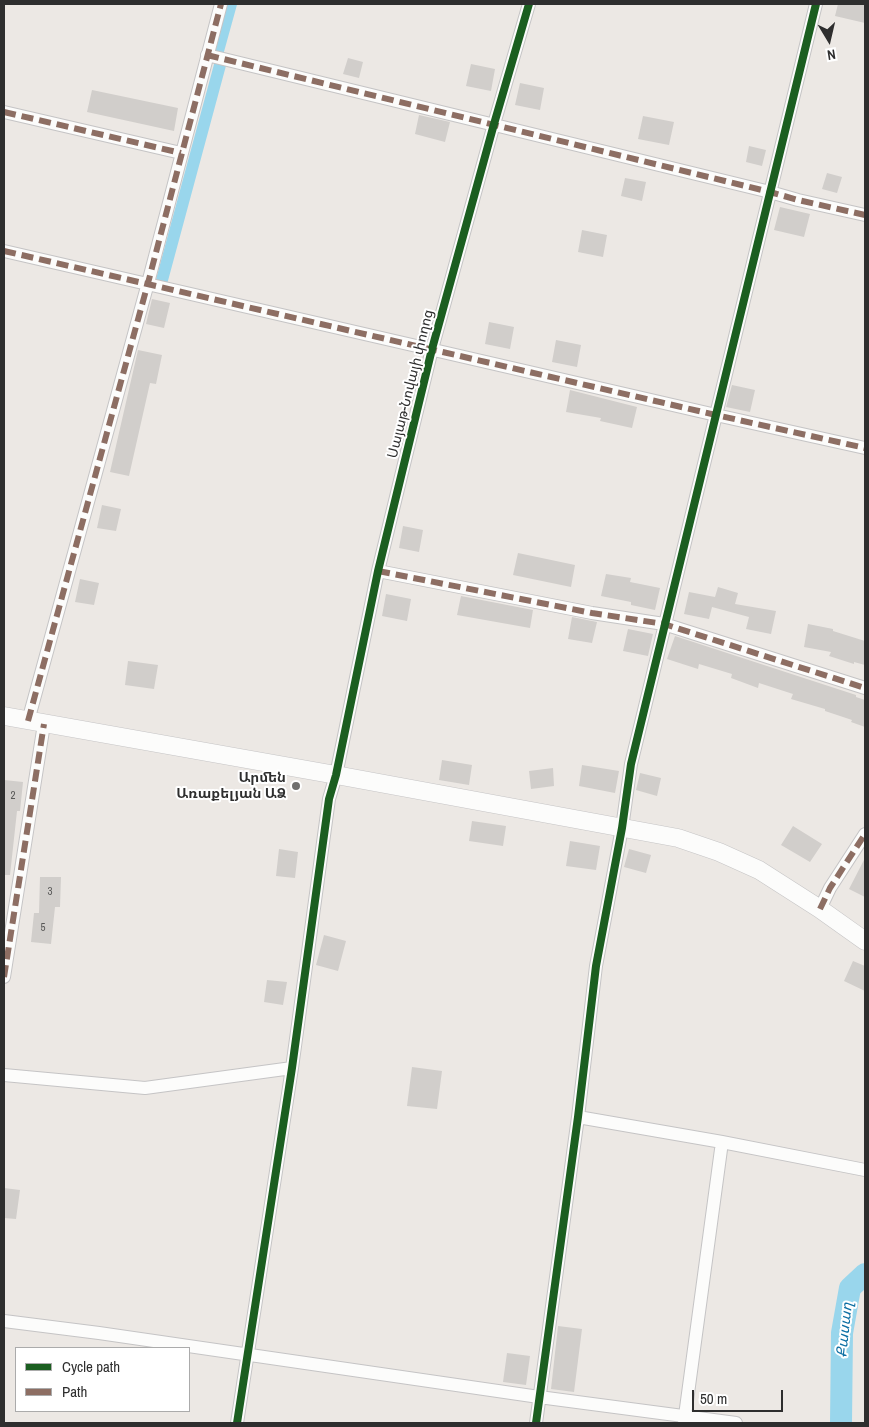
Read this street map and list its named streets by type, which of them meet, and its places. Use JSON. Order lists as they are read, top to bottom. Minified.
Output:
{"streets":{"street":["Սայաթ-Նովայի փողոց"]},"water":["Քասաղ"],"places":["Արմեն Առաքելյան ԱՁ"],"house_numbers":["2","3","5"],"legend":["Cycle path","Path"],"scale_bar":"50 m","north":"bottom"}
